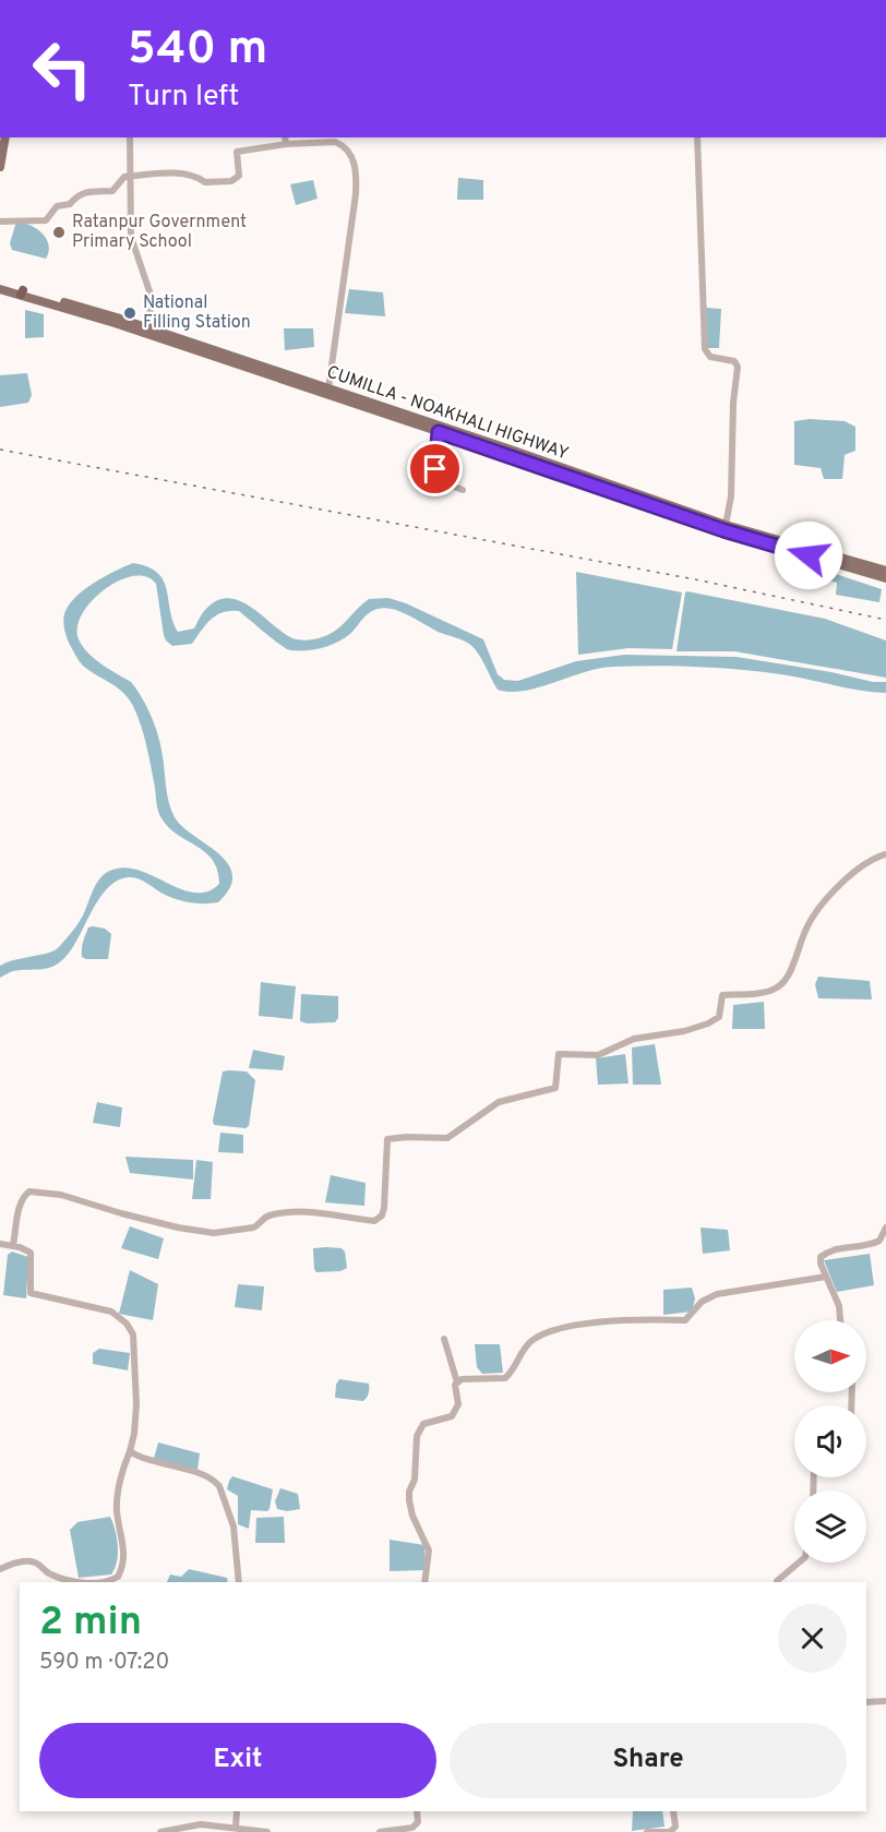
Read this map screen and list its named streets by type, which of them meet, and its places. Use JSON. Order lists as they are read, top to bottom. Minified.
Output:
{"streets":{"main road":["CUMILLA - NOAKHALI HIGHWAY"]},"places":["Ratanpur Government Primary School","National Filling Station"],"north":"right","page":{"turn":["540 m","Turn left"],"heading":["2 min","590 m · 07:20"],"buttons":["Exit","Share"]}}
